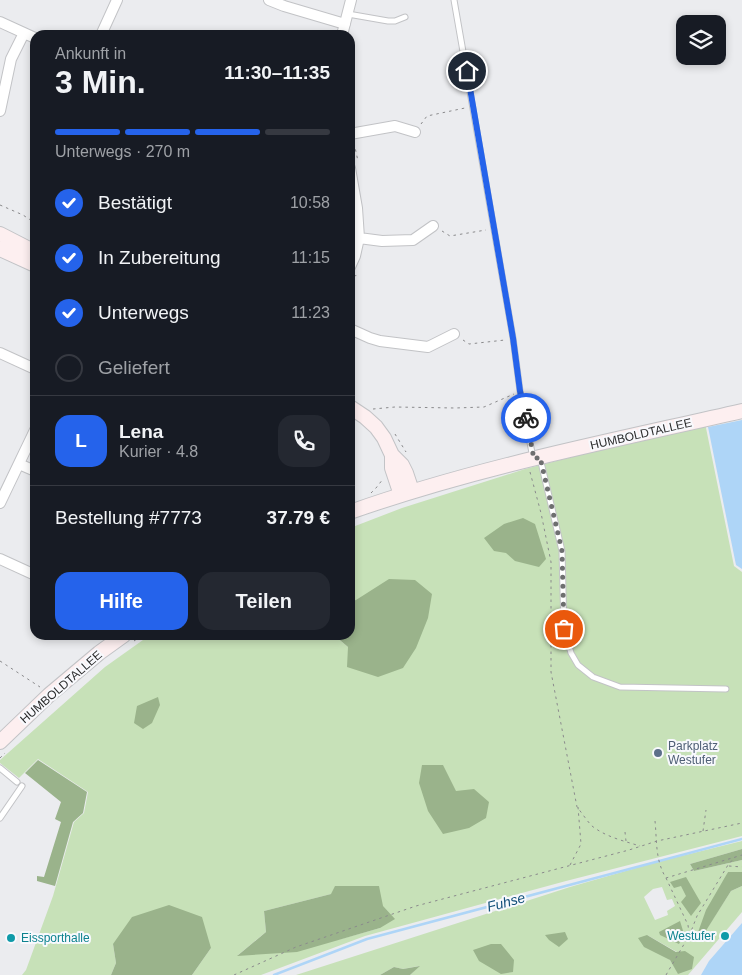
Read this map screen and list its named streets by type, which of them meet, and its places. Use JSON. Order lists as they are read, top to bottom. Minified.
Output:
{"streets":{"street":["HUMBOLDTALLEE"]},"water":["Fuhse"],"places":["Parkplatz Westufer","Westufer","Eissporthalle"],"page":{"heading":["3 Min.","Ankunft in","11:30–11:35"],"panel":["Lena","Kurier · 4.8","Bestellung #7773","37.79 €"],"bar":"Unterwegs · 270 m","list":[["Bestätigt","10:58"],["In Zubereitung","11:15"],["Unterwegs","11:23"],"Geliefert"],"round":"L","buttons":["Hilfe","Teilen"]}}
